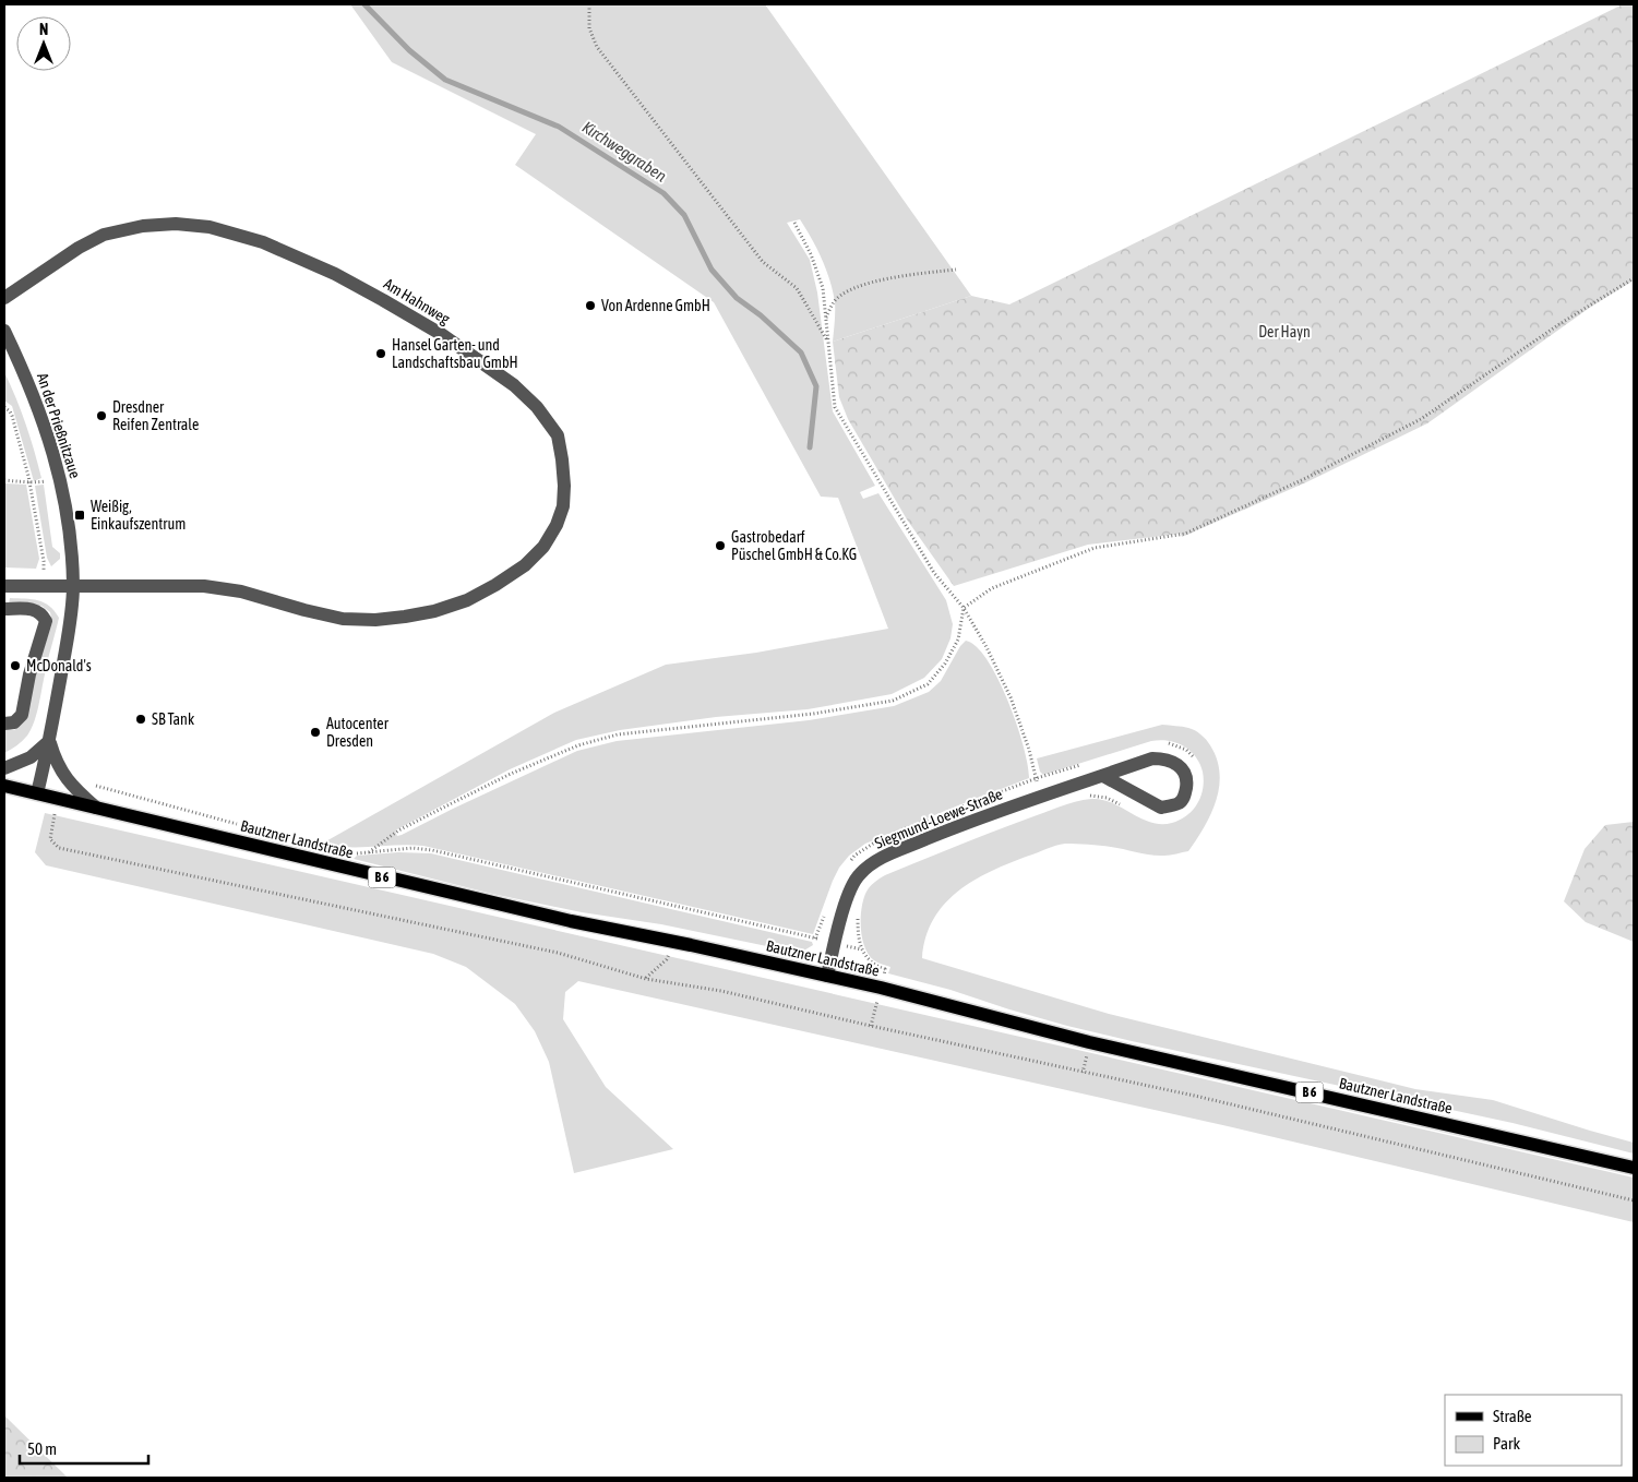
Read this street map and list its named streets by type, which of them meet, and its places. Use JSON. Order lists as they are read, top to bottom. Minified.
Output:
{"streets":{"main road":["Bautzner Landstraße","B 6"],"street":["Am Hahnweg","An der Prießnitzaue","Siegmund-Loewe-Straße"]},"crossings":[["Am Hahnweg","An der Prießnitzaue"],["An der Prießnitzaue","Bautzner Landstraße"],["Siegmund-Loewe-Straße","Bautzner Landstraße"]],"water":["Kirchweggraben"],"parks":["Der Hayn"],"places":{"other":["Von Ardenne GmbH","Hansel Garten- und Landschaftsbau GmbH","Dresdner Reifen Zentrale","Gastrobedarf Püschel GmbH & Co.KG","McDonald's","SB Tank","Autocenter Dresden"],"transit":["Weißig, Einkaufszentrum"]},"legend":["Straße","Park"],"scale_bar":"50 m","north":"top"}
